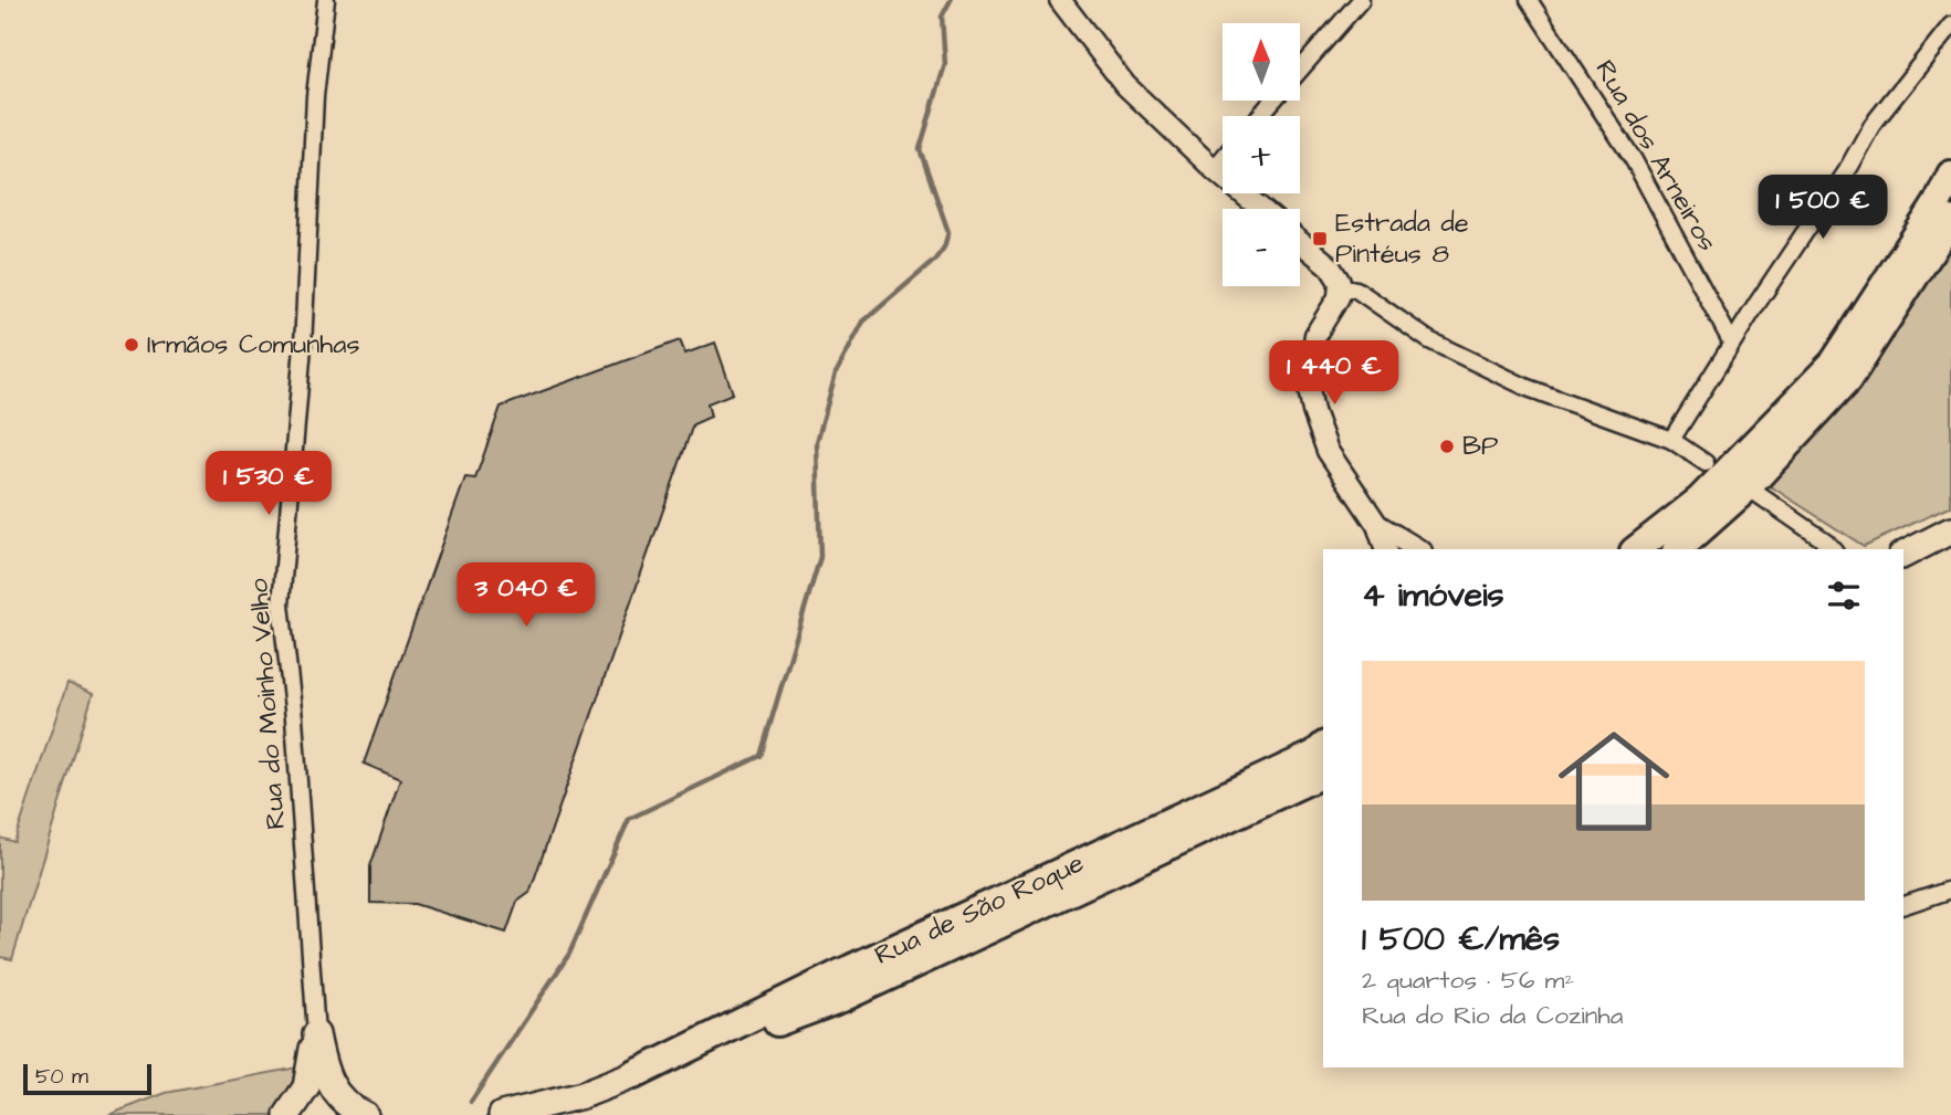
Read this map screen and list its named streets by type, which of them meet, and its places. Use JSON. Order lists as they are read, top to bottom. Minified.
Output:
{"streets":{"highway":["Rua de São Roque"],"street":["Rua dos Arneiros","Rua do Moinho Velho"]},"places":{"transit":["Estrada de Pintéus 8"],"other":["Irmãos Comunhas","BP"]},"scale_bar":"50 m","north":"top","page":{"map_buttons":["+","−"],"price":["1 500 €","1 440 €","1 530 €","3 040 €"],"heading":"4 imóveis","list":[{"name":"1 500 €/mês","note":"2 quartos · 56 m² · Rua do Rio da Cozinha"}],"scale":"50 m"}}
